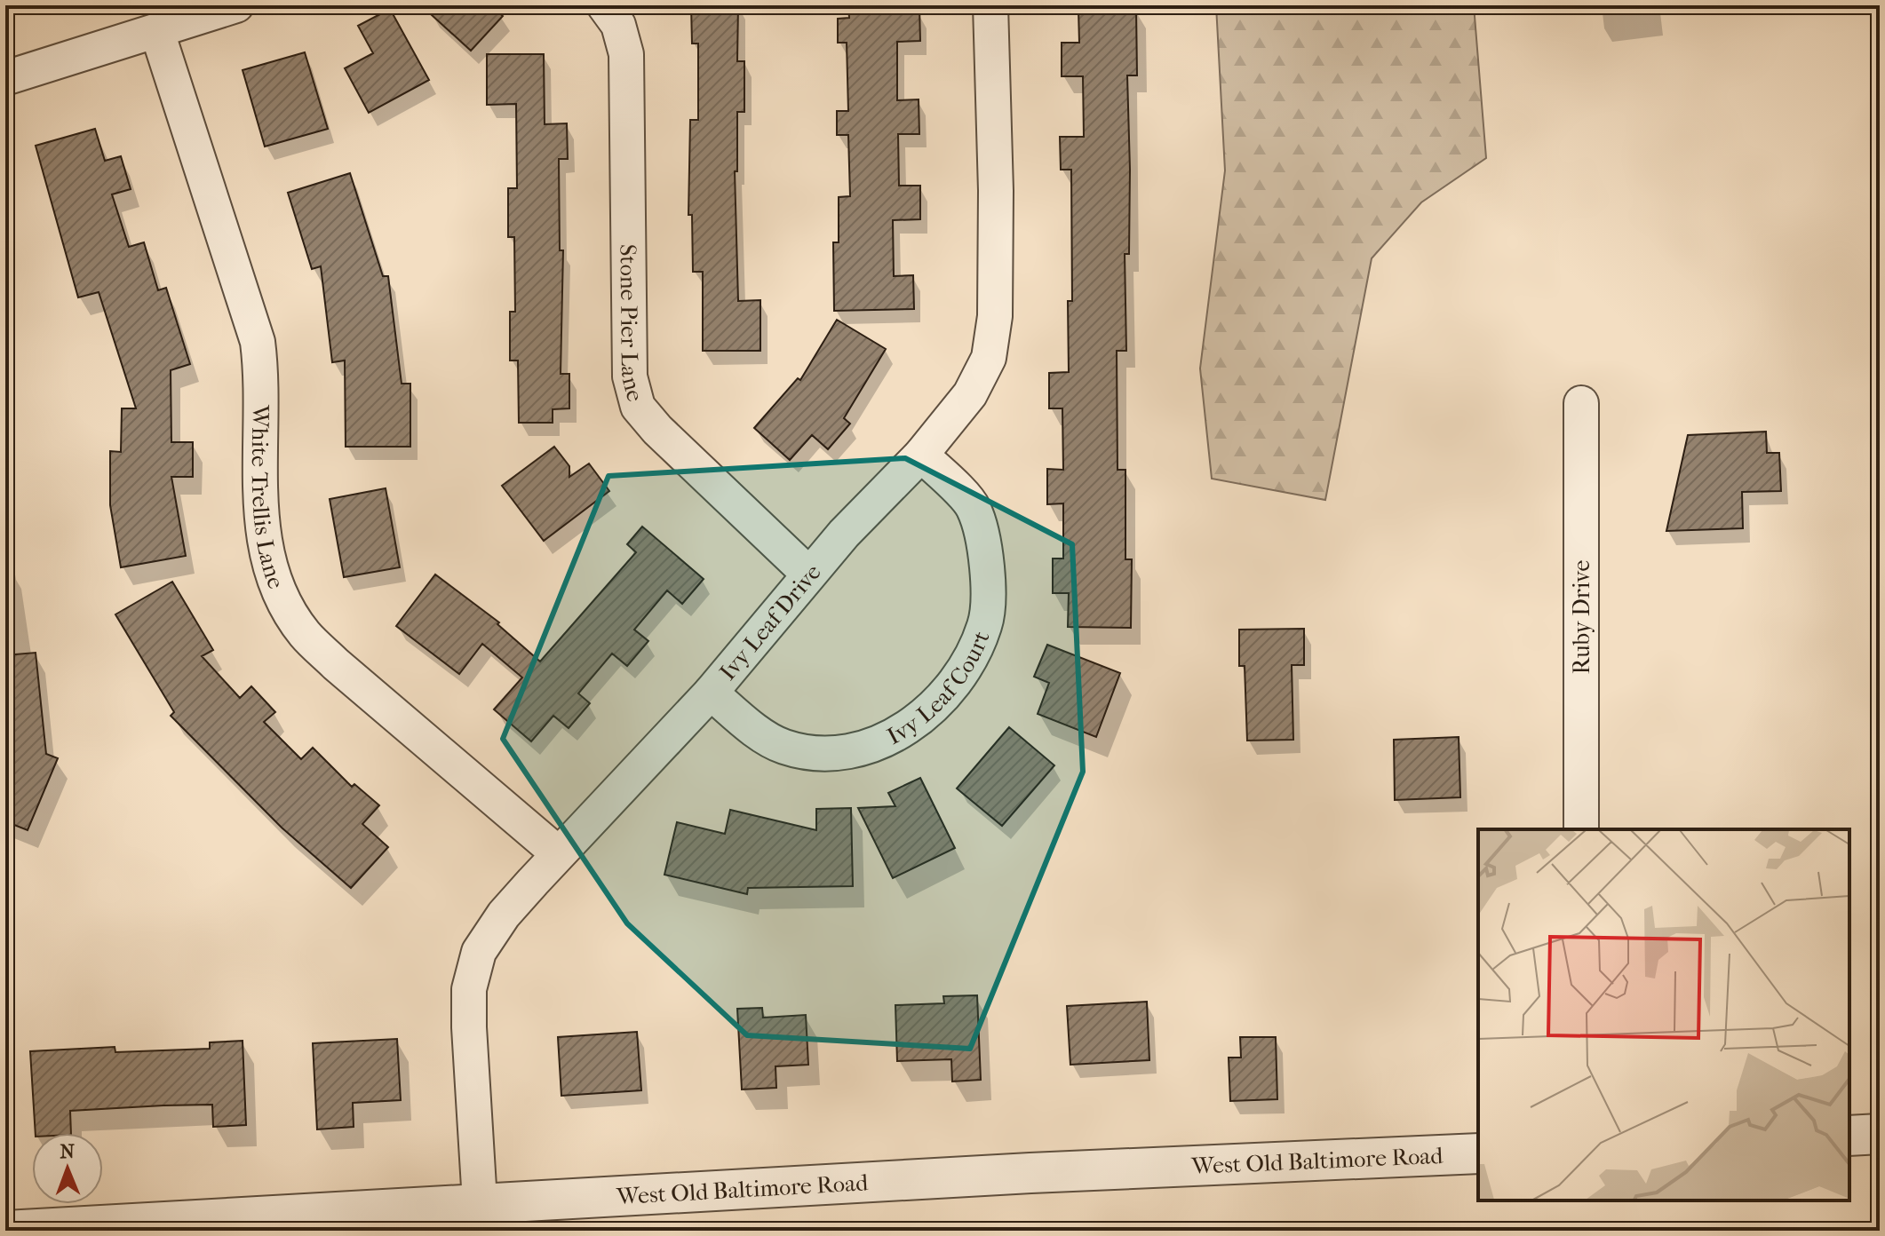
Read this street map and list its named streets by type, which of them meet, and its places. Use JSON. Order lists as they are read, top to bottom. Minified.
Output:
{"streets":{"street":["Stone Pier Lane","White Trellis Lane","Ruby Drive","Ivy Leaf Drive","Ivy Leaf Court","West Old Baltimore Road"]},"crossings":[["Stone Pier Lane","Ivy Leaf Drive"],["White Trellis Lane","Ivy Leaf Drive"],["Ivy Leaf Drive","Ivy Leaf Court"],["Ivy Leaf Drive","West Old Baltimore Road"]],"north":"top"}
